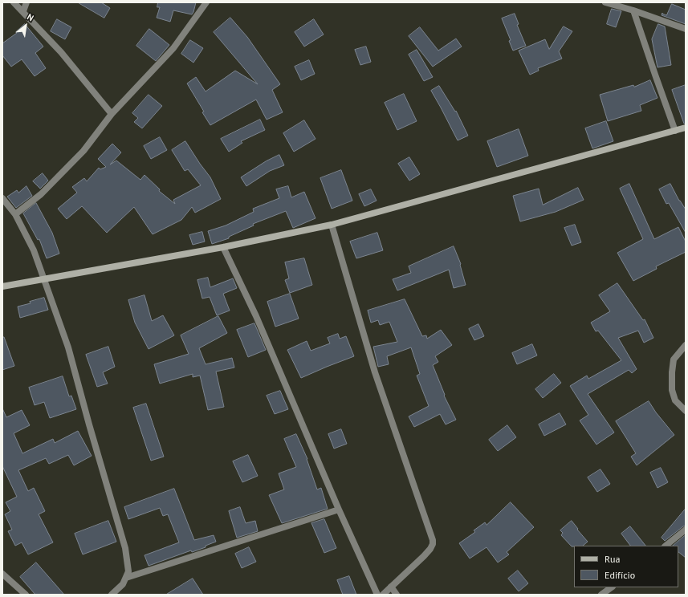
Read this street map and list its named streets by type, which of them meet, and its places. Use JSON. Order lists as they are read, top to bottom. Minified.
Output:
{"legend":["Rua","Edifício"],"north":"top right"}
